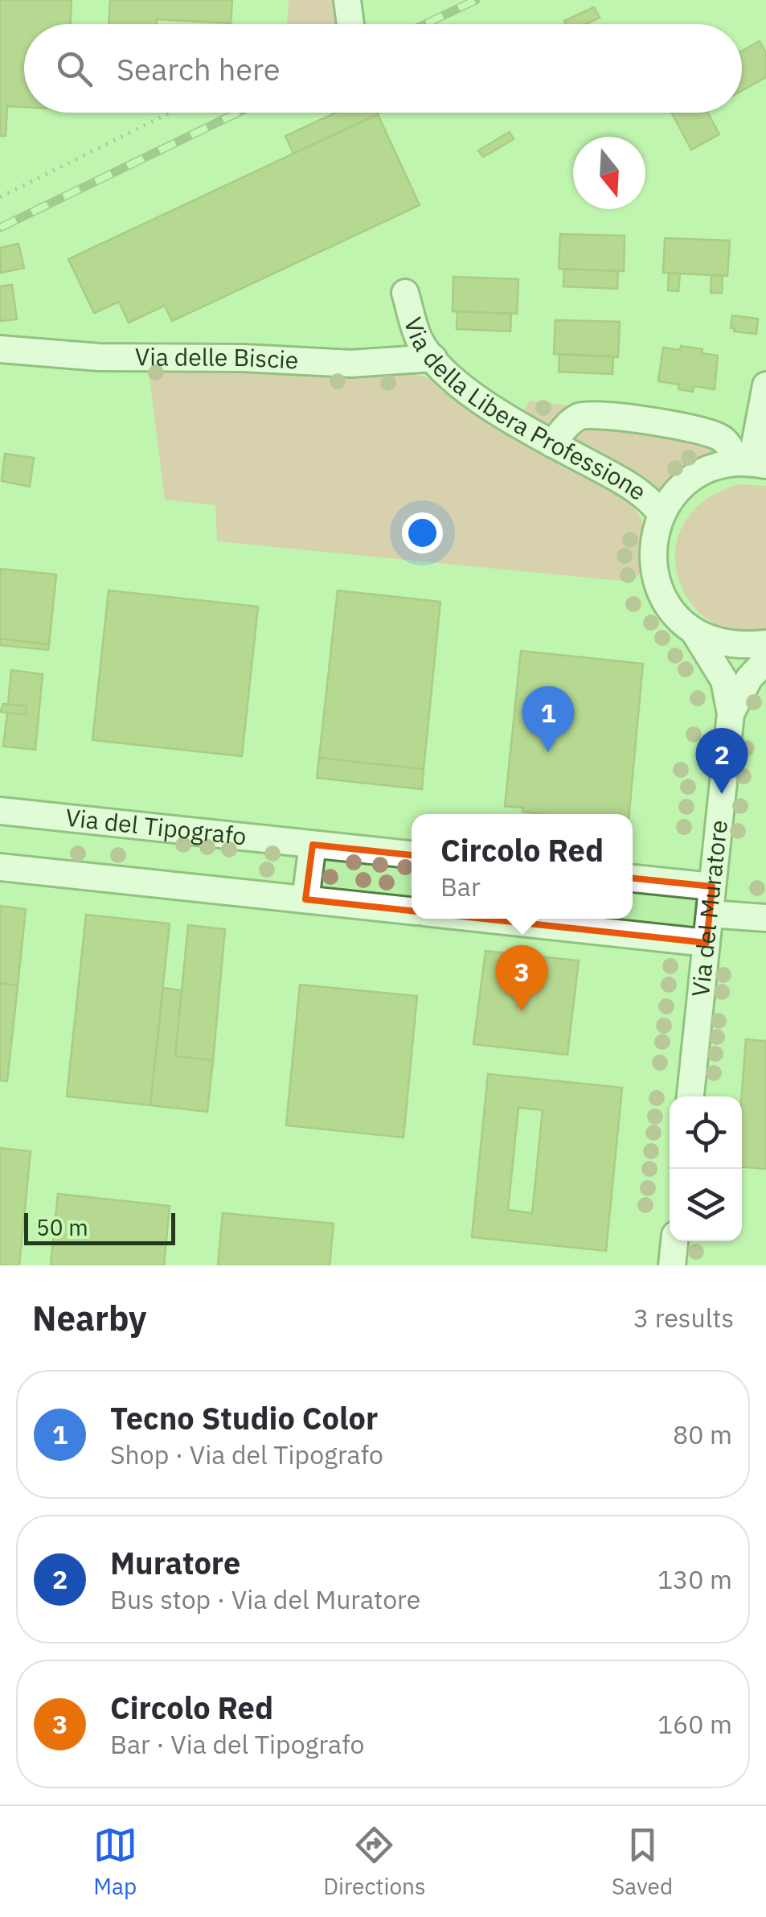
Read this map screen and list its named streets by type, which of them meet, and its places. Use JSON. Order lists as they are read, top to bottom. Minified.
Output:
{"streets":{"street":["Via delle Biscie","Via della Libera Professione","Via del Tipografo","Via del Muratore"]},"crossings":[["Via delle Biscie","Via della Libera Professione"],["Via della Libera Professione","Via del Muratore"]],"scale_bar":"50 m","north":"bottom","page":{"search":"Search here","pins":["1","2","3"],"popup":["Circolo Red","Bar"],"scale":"50 m","heading":["Nearby","3 results"],"list":[{"mark":"1","name":"Tecno Studio Color","note":"Shop · Via del Tipografo","value":"80 m"},{"mark":"2","name":"Muratore","note":"Bus stop · Via del Muratore","value":"130 m"},{"mark":"3","name":"Circolo Red","note":"Bar · Via del Tipografo","value":"160 m"}],"nav":["Map","Directions","Saved"]}}
